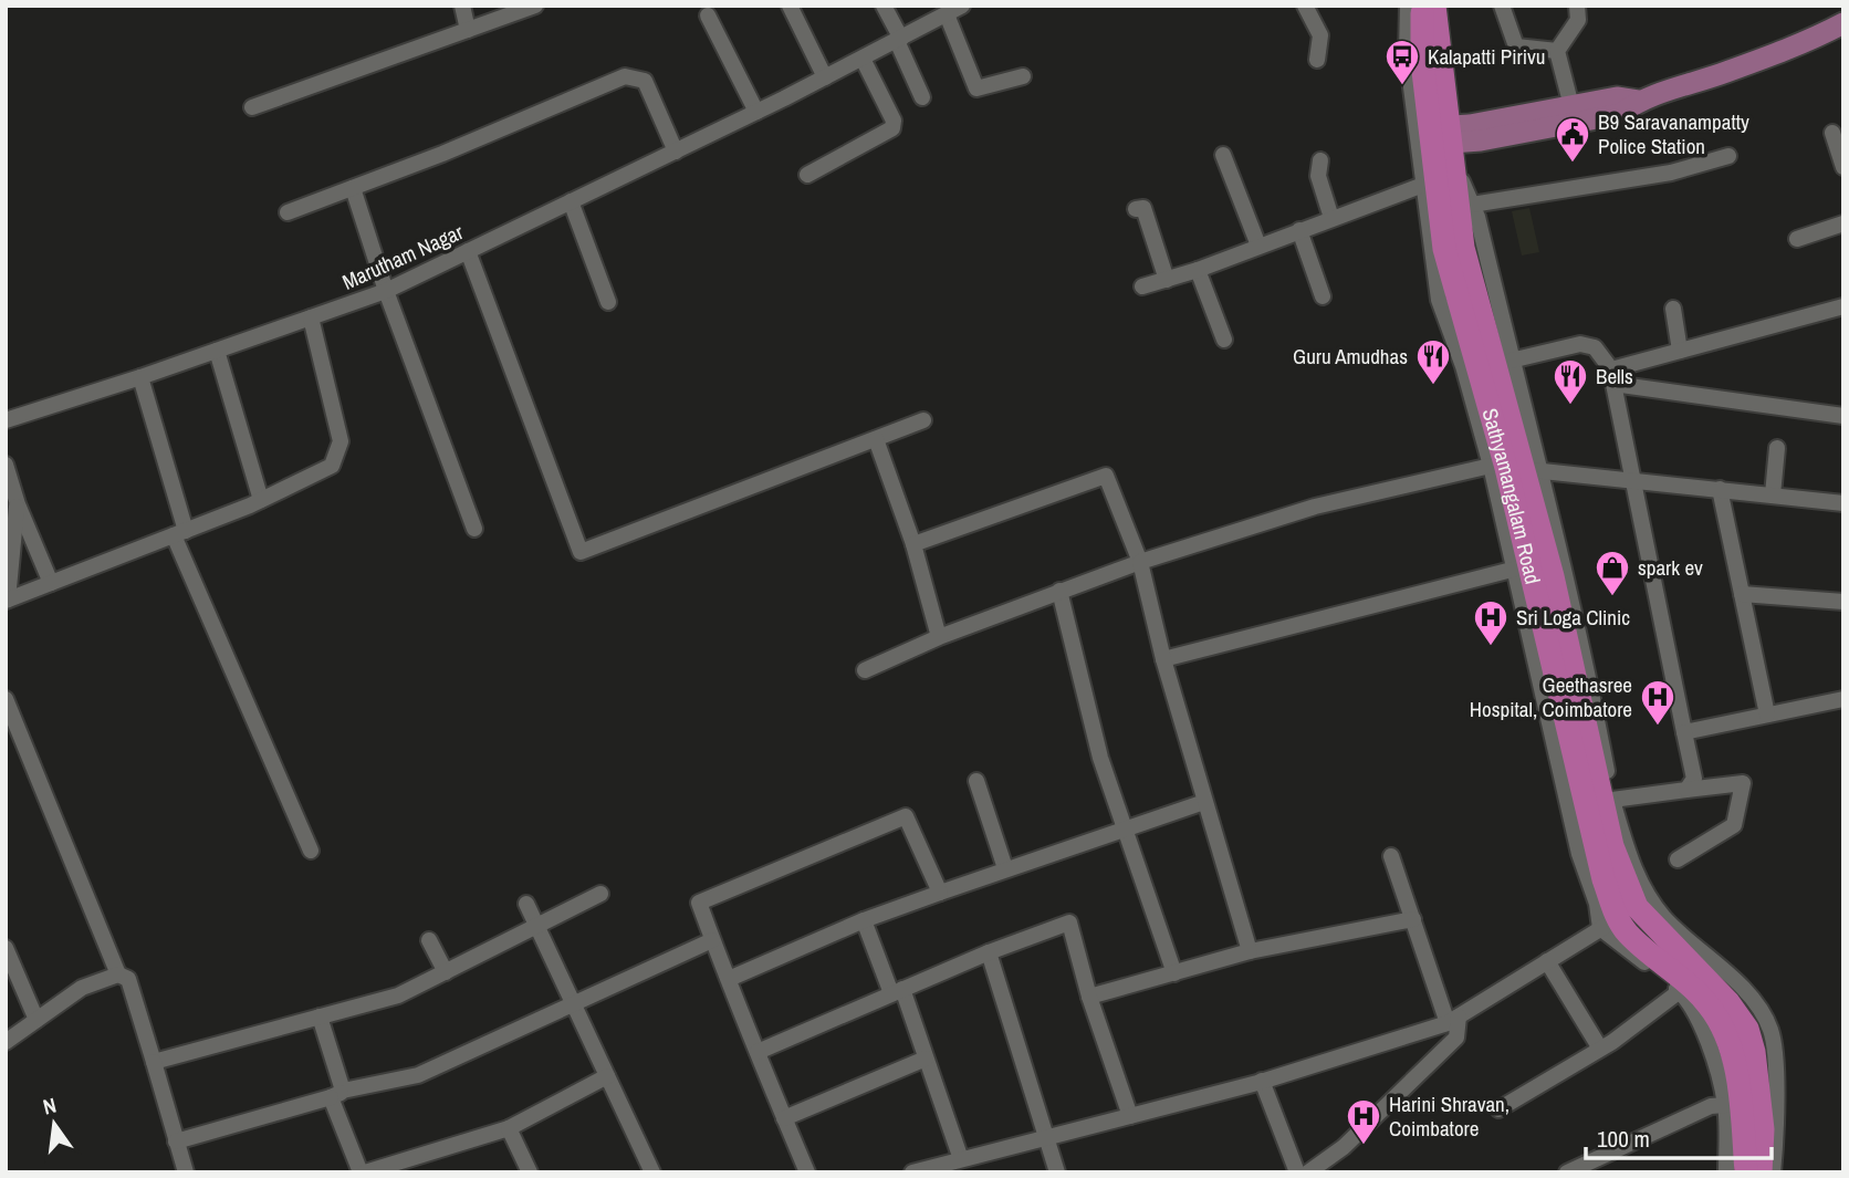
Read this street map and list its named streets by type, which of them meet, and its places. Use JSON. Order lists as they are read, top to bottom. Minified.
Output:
{"streets":{"highway":["Sathyamangalam Road"],"street":["Marutham Nagar"]},"places":{"bus stop":["Kalapatti Pirivu"],"public building":["B9 Saravanampatty Police Station"],"restaurant":["Guru Amudhas","Bells"],"shop":["spark ev"],"hospital":["Sri Loga Clinic","Geethasree Hospital, Coimbatore","Harini Shravan, Coimbatore"]},"scale_bar":"100 m","north":"top"}
